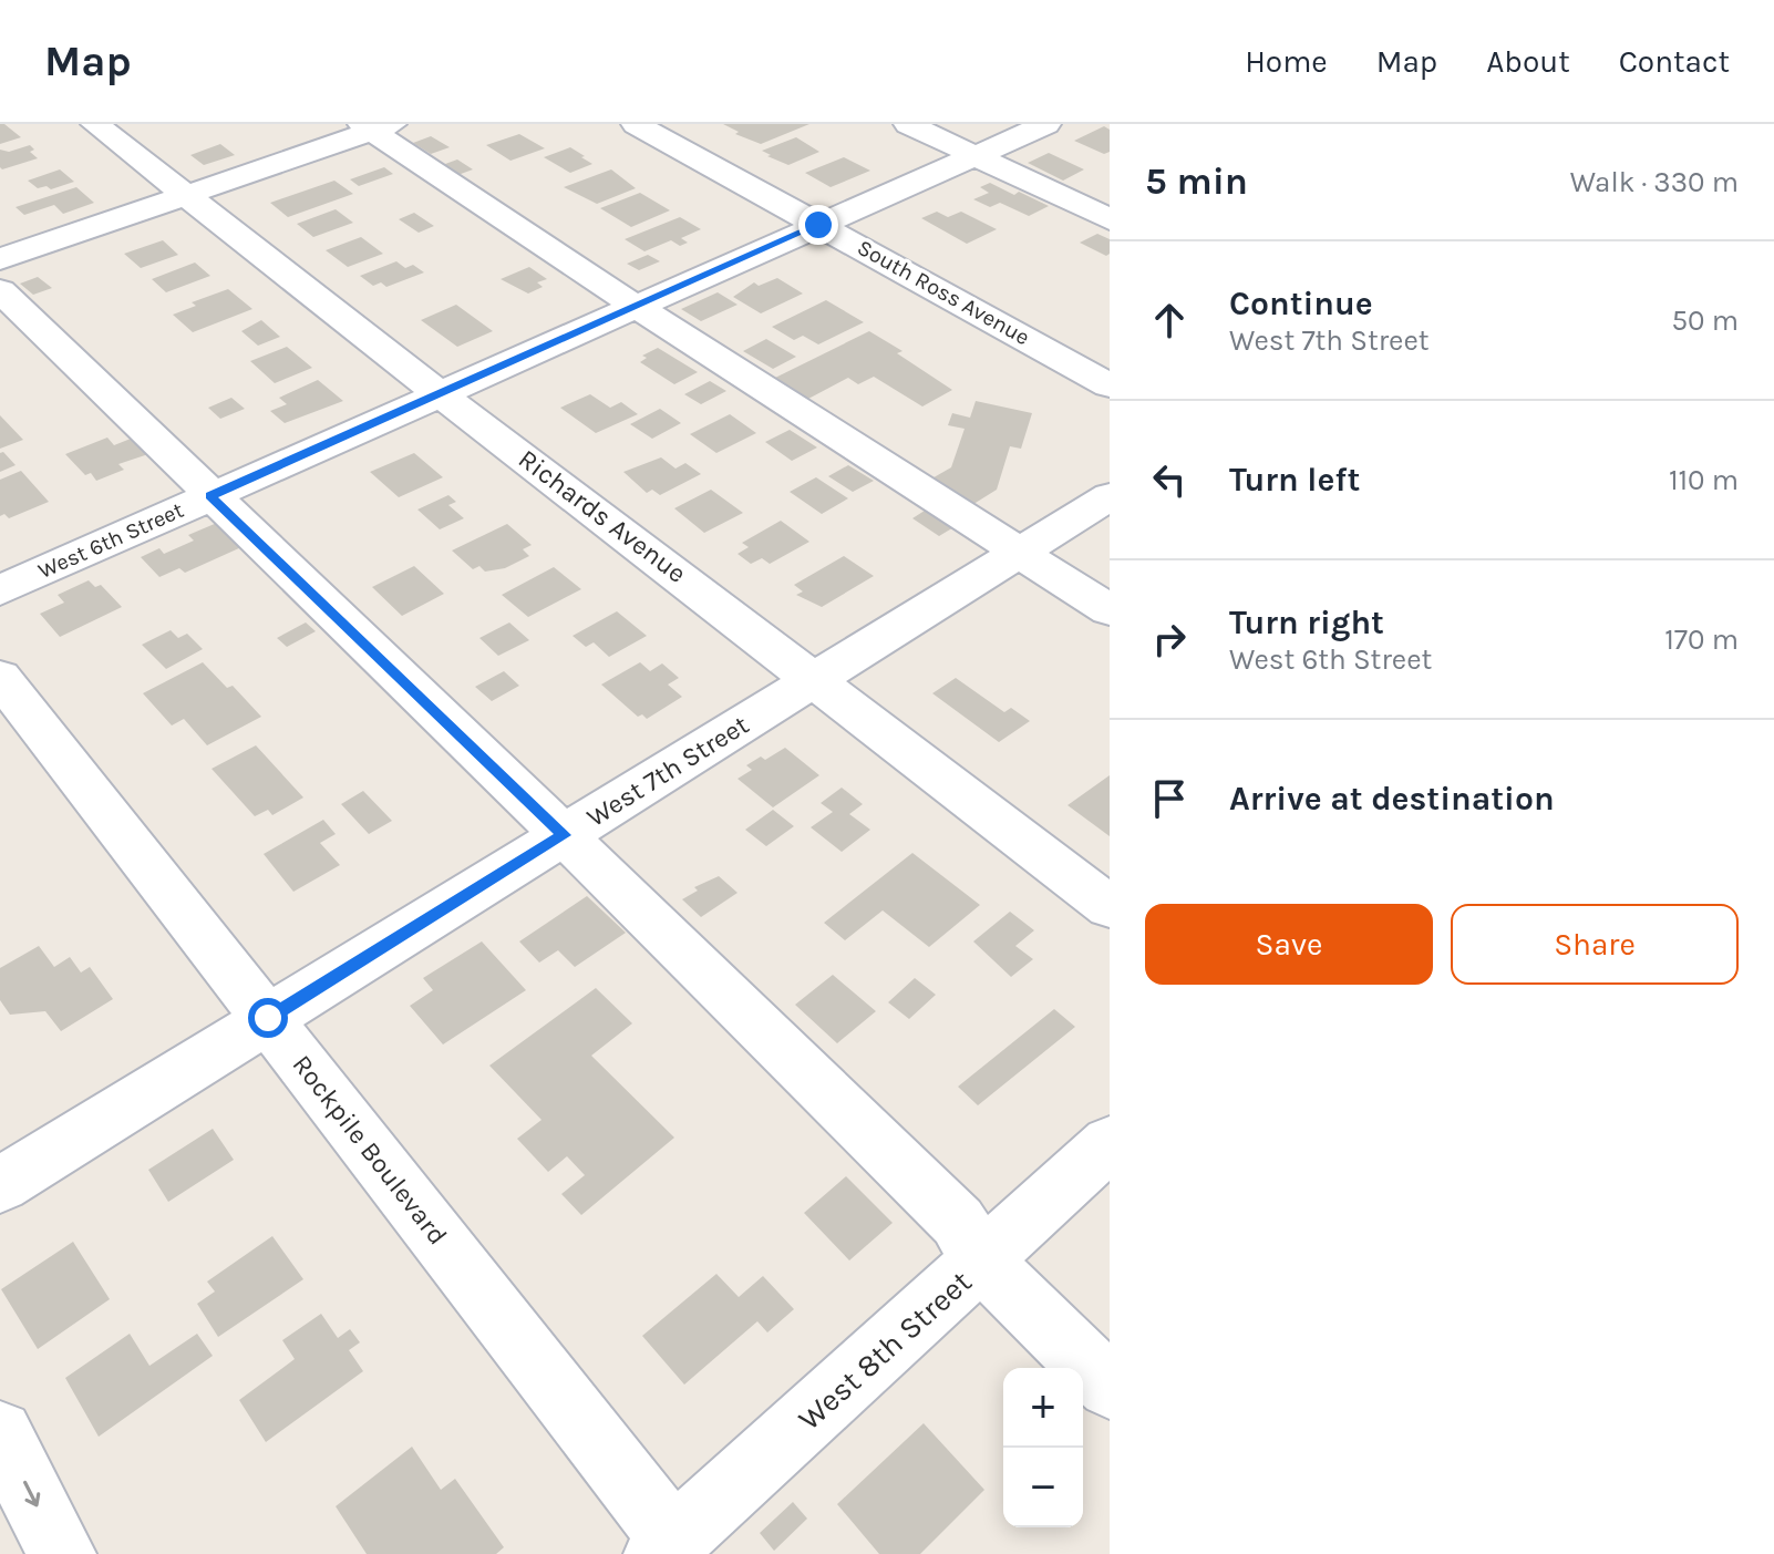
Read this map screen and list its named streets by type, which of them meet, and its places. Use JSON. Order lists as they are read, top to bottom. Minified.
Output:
{"streets":{"street":["South Ross Avenue","Richards Avenue","West 6th Street","West 7th Street","Rockpile Boulevard","West 8th Street"]},"crossings":[["South Ross Avenue","West 6th Street"],["Richards Avenue","West 6th Street"],["Richards Avenue","West 7th Street"],["West 7th Street","Rockpile Boulevard"],["Rockpile Boulevard","West 8th Street"]],"page":{"header":"Map","nav":["Home","Map","About","Contact"],"heading":["5 min","Walk · 330 m"],"list":[["Continue","West 7th Street","50 m"],["Turn left","110 m"],["Turn right","West 6th Street","170 m"],"Arrive at destination"],"buttons":["Save","Share"],"map_buttons":["+","−"]}}
